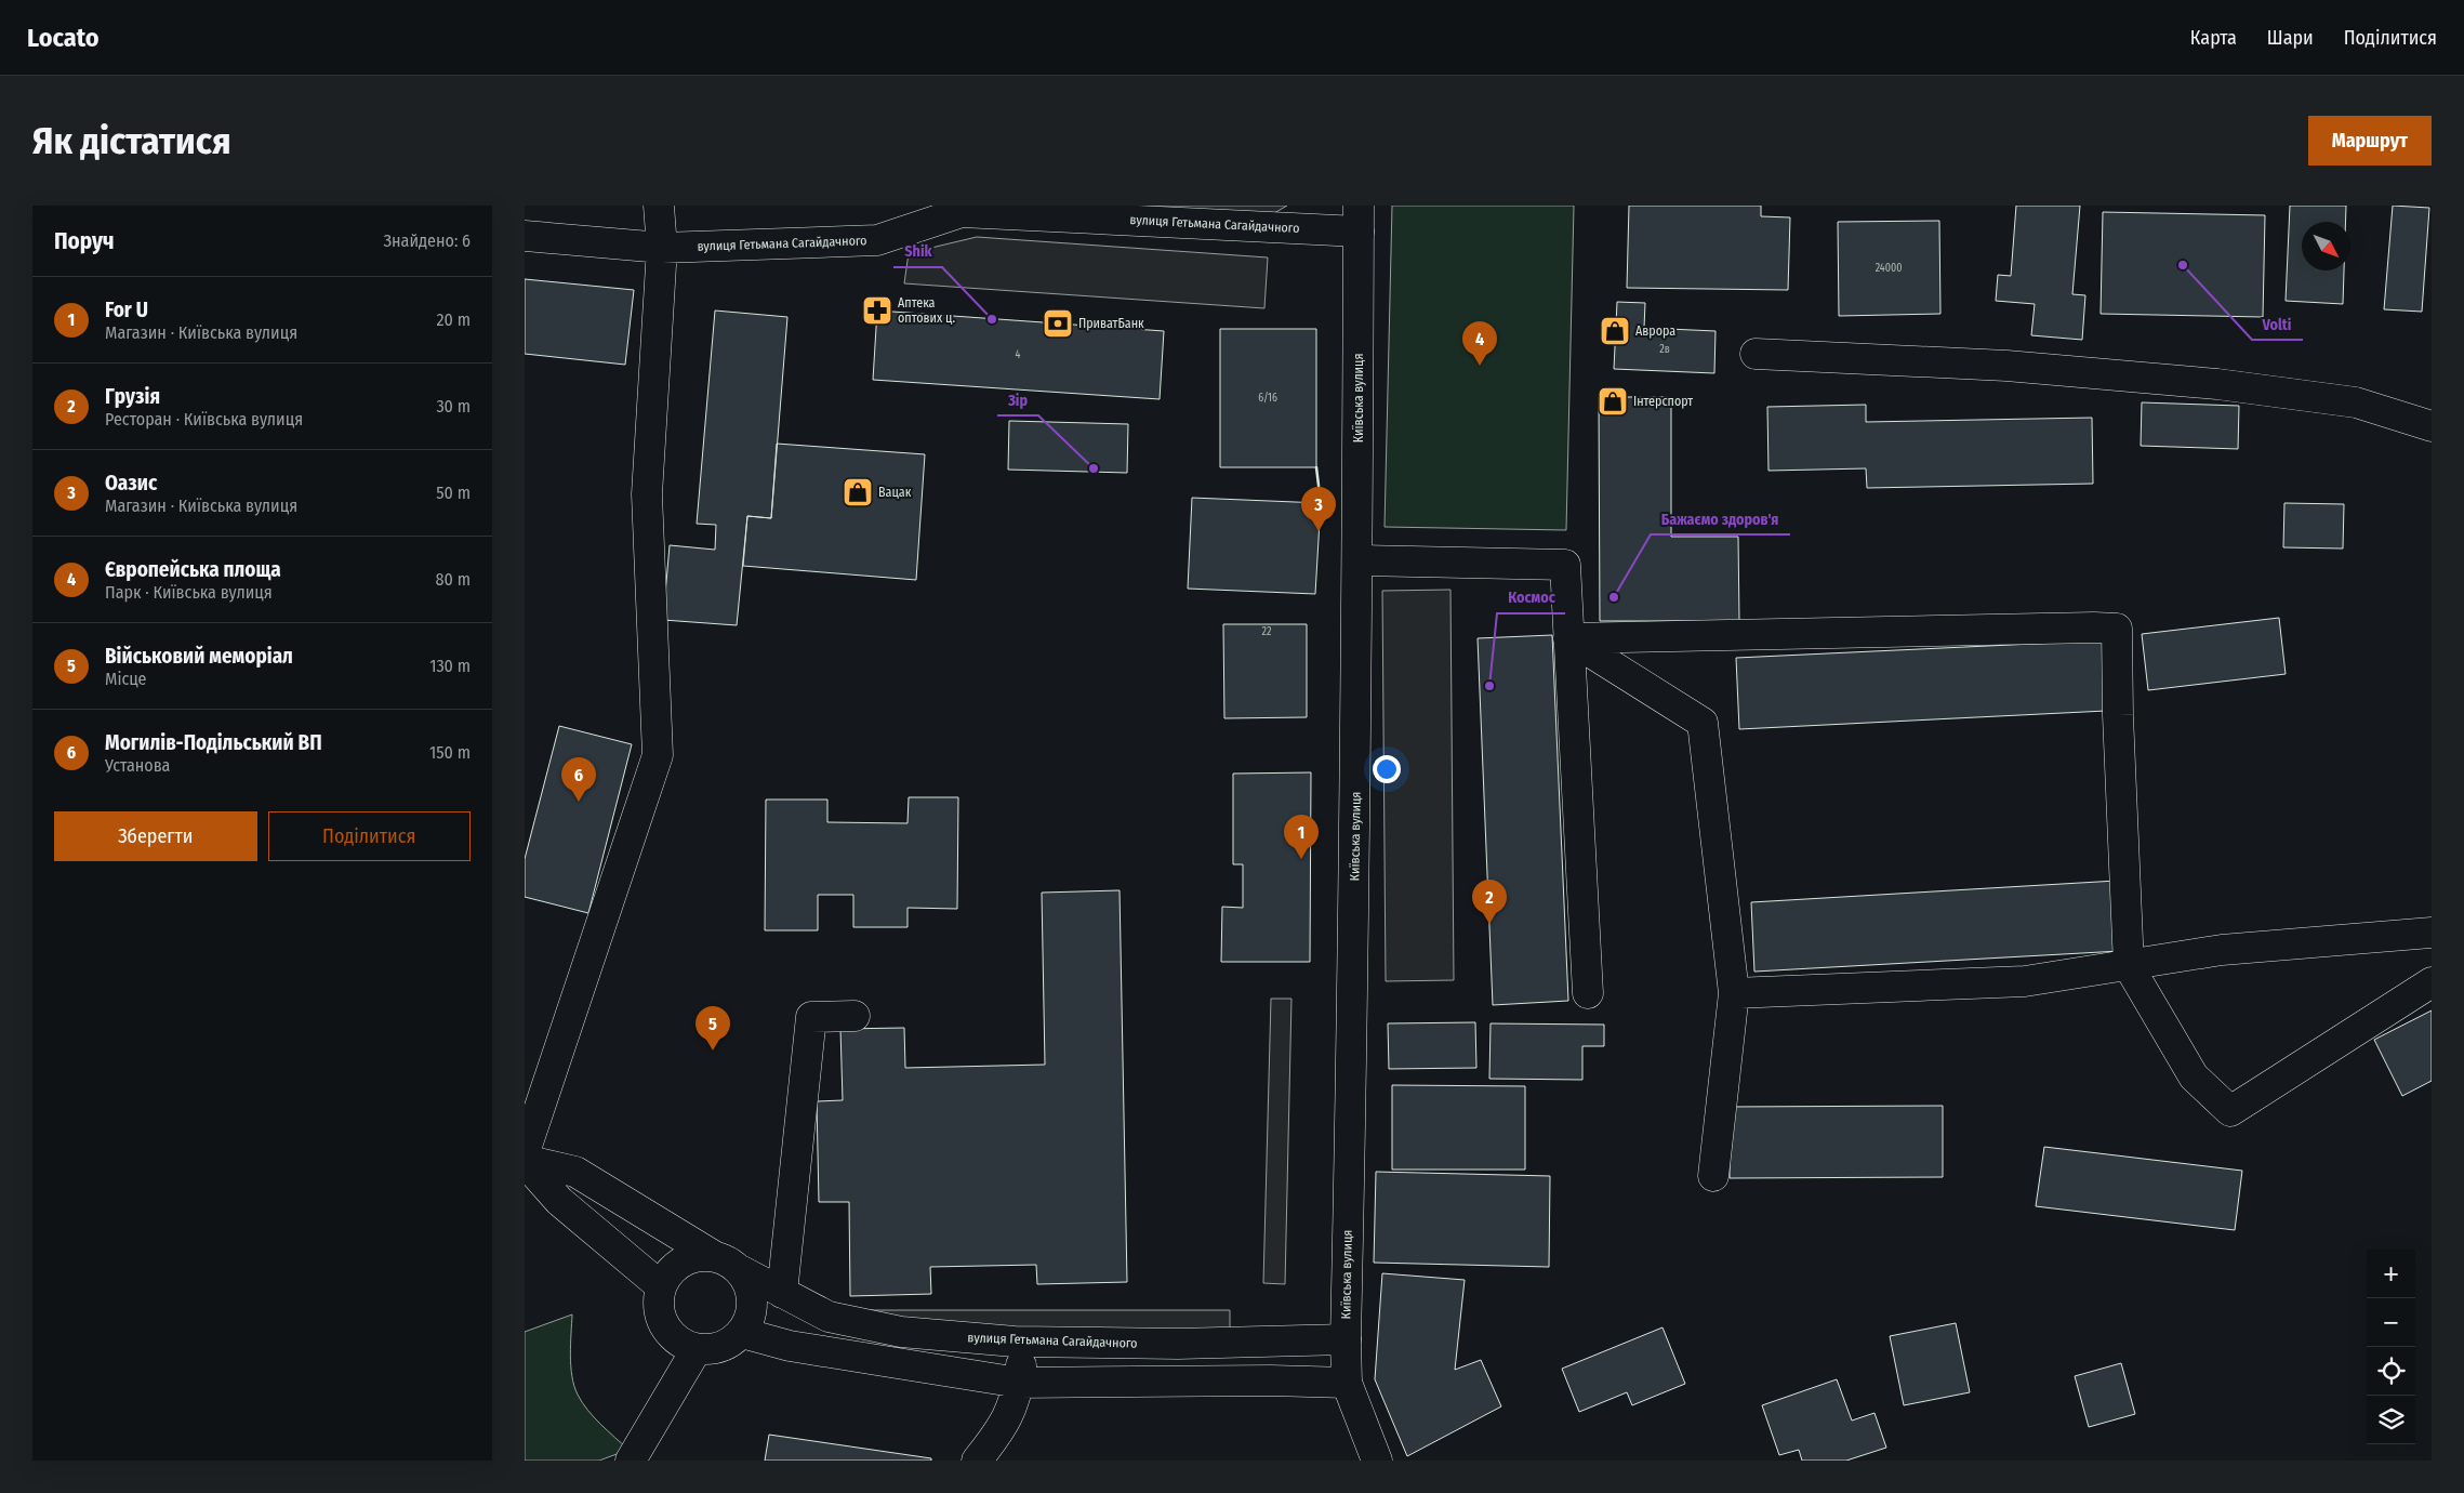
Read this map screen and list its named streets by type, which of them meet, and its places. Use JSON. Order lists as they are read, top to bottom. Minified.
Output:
{"streets":{"street":["вулиця Гетьмана Сагайдачного","Київська вулиця"]},"crossings":[["вулиця Гетьмана Сагайдачного","Київська вулиця"]],"places":{"other":["Volti","Shik","Зір","Бажаємо здоров'я","Космос"],"pharmacy":["Аптека оптових ц."],"bank":["ПриватБанк"],"shop":["Аврора","Інтерспорт","Вацак"]},"house_numbers":["24000","2в","4","6/16","22"],"north":"bottom right","page":{"header":"Locato","nav":["Карта","Шари","Поділитися"],"buttons":["Маршрут",["Зберегти","Поділитися"]],"title":"Як дістатися","heading":["Поруч","Знайдено: 6"],"list":[{"mark":"1","name":"For U","note":"Магазин · Київська вулиця","value":"20 m"},{"mark":"2","name":"Грузія","note":"Ресторан · Київська вулиця","value":"30 m"},{"mark":"3","name":"Оазис","note":"Магазин · Київська вулиця","value":"50 m"},{"mark":"4","name":"Європейська площа","note":"Парк · Київська вулиця","value":"80 m"},{"mark":"5","name":"Військовий меморіал","note":"Місце","value":"130 m"},{"mark":"6","name":"Могилів-Подільський ВП","note":"Установа","value":"150 m"}],"pins":["4","3","6","1","2","5"],"map_buttons":["+","−"]}}
